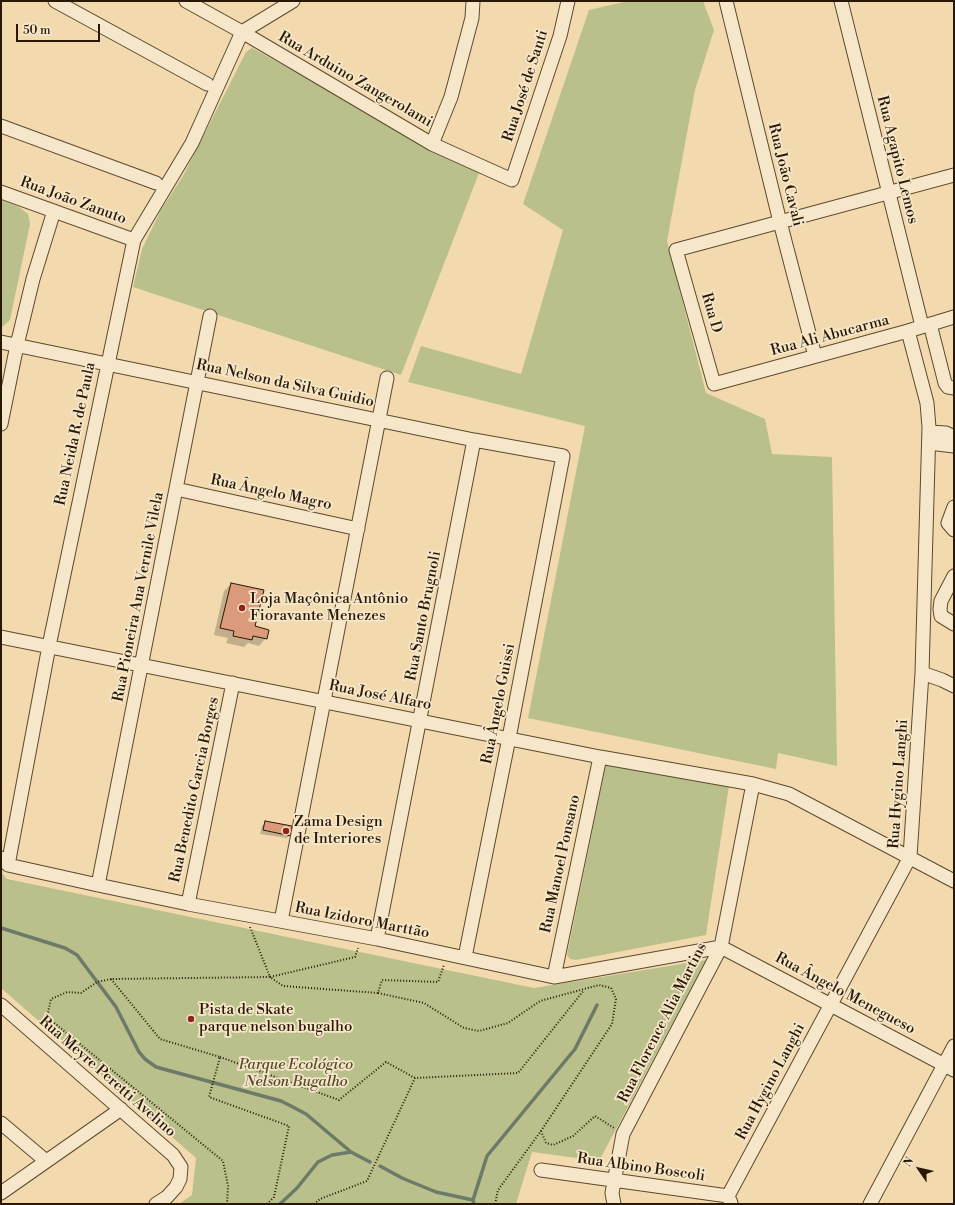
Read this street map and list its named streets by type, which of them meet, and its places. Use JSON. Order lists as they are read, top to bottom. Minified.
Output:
{"streets":{"street":["Rua Arduino Zangerolami","Rua José de Santi","Rua Agapito Lemos","Rua João Cavali","Rua João Zanuto","Rua D","Rua Ali Abucarma","Rua Nelson da Silva Guidio","Rua Neida R. de Paula","Rua Ângelo Magro","Rua Pioneira Ana Vernile Vilela","Rua Santo Brugnoli","Rua José Alfaro","Rua Ângelo Guissi","Rua Hygino Langhi","Rua Benedito Garcia Borges","Rua Manoel Ponsano","Rua Izidoro Marttão","Rua Ângelo Menegueso","Rua Florence Alia Martins","Rua Meyre Peretti Avelino","Rua Albino Boscoli"]},"crossings":[["Rua Arduino Zangerolami","Rua José de Santi"],["Rua Arduino Zangerolami","Rua Neida R. de Paula"],["Rua Agapito Lemos","Rua Ali Abucarma"],["Rua João Cavali","Rua D"],["Rua João Cavali","Rua Ali Abucarma"],["Rua João Zanuto","Rua Neida R. de Paula"],["Rua D","Rua Ali Abucarma"],["Rua Ali Abucarma","Rua Hygino Langhi"],["Rua Nelson da Silva Guidio","Rua Neida R. de Paula"],["Rua Nelson da Silva Guidio","Rua Pioneira Ana Vernile Vilela"],["Rua Nelson da Silva Guidio","Rua Santo Brugnoli"],["Rua Nelson da Silva Guidio","Rua Ângelo Guissi"],["Rua Neida R. de Paula","Rua José Alfaro"],["Rua Neida R. de Paula","Rua Izidoro Marttão"],["Rua Ângelo Magro","Rua Pioneira Ana Vernile Vilela"],["Rua Pioneira Ana Vernile Vilela","Rua José Alfaro"],["Rua Pioneira Ana Vernile Vilela","Rua Izidoro Marttão"],["Rua Santo Brugnoli","Rua José Alfaro"],["Rua Santo Brugnoli","Rua Izidoro Marttão"],["Rua José Alfaro","Rua Ângelo Guissi"],["Rua José Alfaro","Rua Hygino Langhi"],["Rua José Alfaro","Rua Benedito Garcia Borges"],["Rua José Alfaro","Rua Manoel Ponsano"],["Rua José Alfaro","Rua Florence Alia Martins"],["Rua Ângelo Guissi","Rua Izidoro Marttão"],["Rua Hygino Langhi","Rua Ângelo Menegueso"],["Rua Hygino Langhi","Rua Albino Boscoli"],["Rua Benedito Garcia Borges","Rua Izidoro Marttão"],["Rua Manoel Ponsano","Rua Izidoro Marttão"],["Rua Izidoro Marttão","Rua Ângelo Menegueso"],["Rua Izidoro Marttão","Rua Florence Alia Martins"],["Rua Ângelo Menegueso","Rua Florence Alia Martins"],["Rua Florence Alia Martins","Rua Albino Boscoli"]],"parks":["Parque Ecológico Nelson Bugalho"],"places":["Loja Maçônica Antônio Fioravante Menezes","Zama Design de Interiores","Pista de Skate parque nelson bugalho"],"scale_bar":"50 m","north":"top left"}
